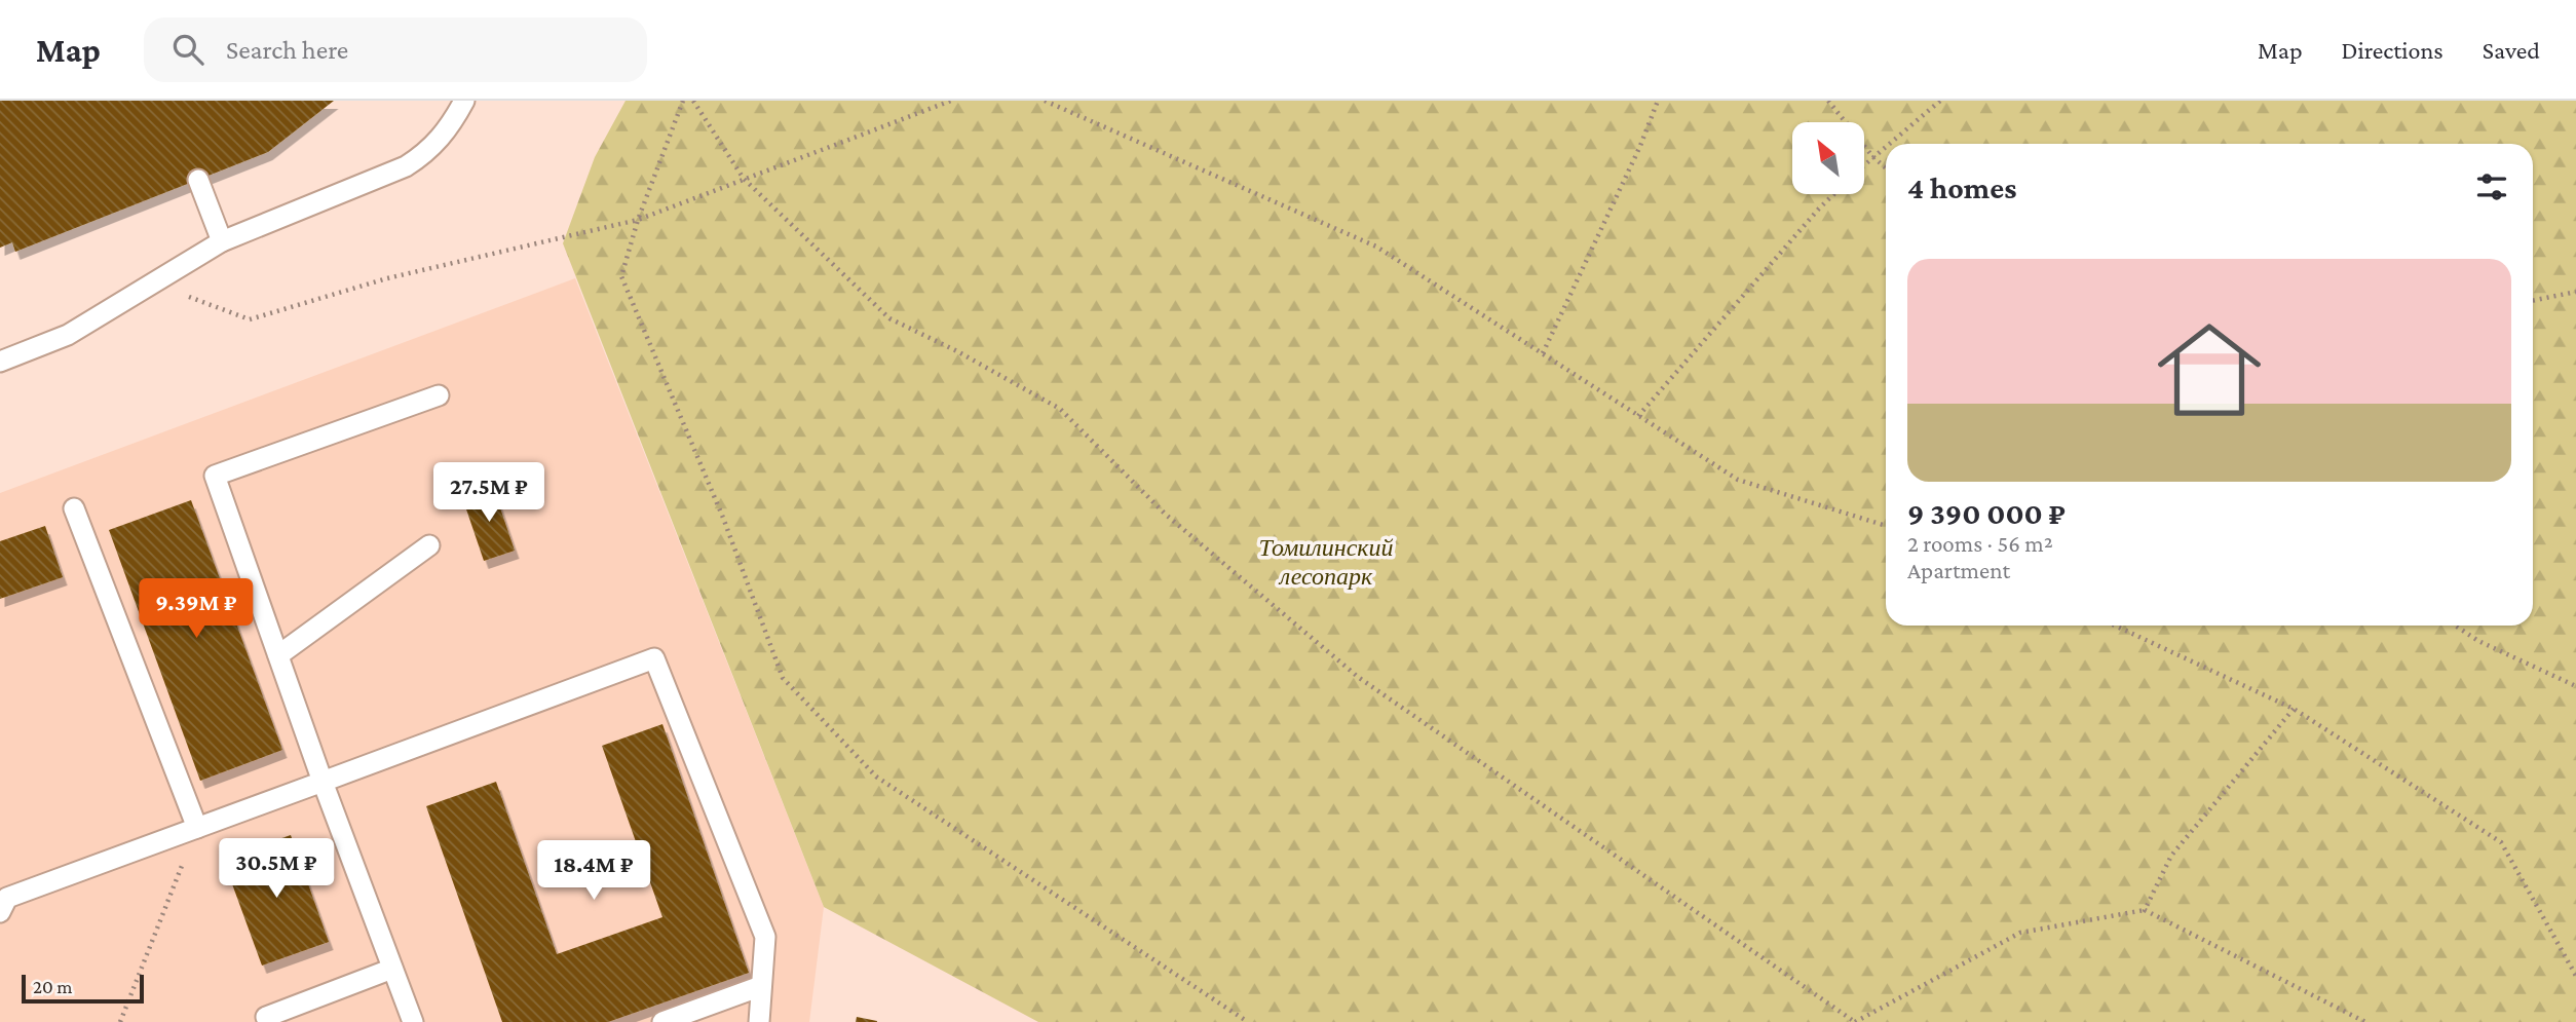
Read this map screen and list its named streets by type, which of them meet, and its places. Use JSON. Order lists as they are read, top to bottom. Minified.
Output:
{"parks":["Томилинский лесопарк"],"scale_bar":"20 m","north":"top left","page":{"header":"Map","search":"Search here","nav":["Map","Directions","Saved"],"heading":"4 homes","list":[{"name":"9 390 000 ₽","note":"2 rooms · 56 m² · Apartment"}],"price":["27.5M ₽","9.39M ₽","30.5M ₽","18.4M ₽"],"scale":"20 m"}}
